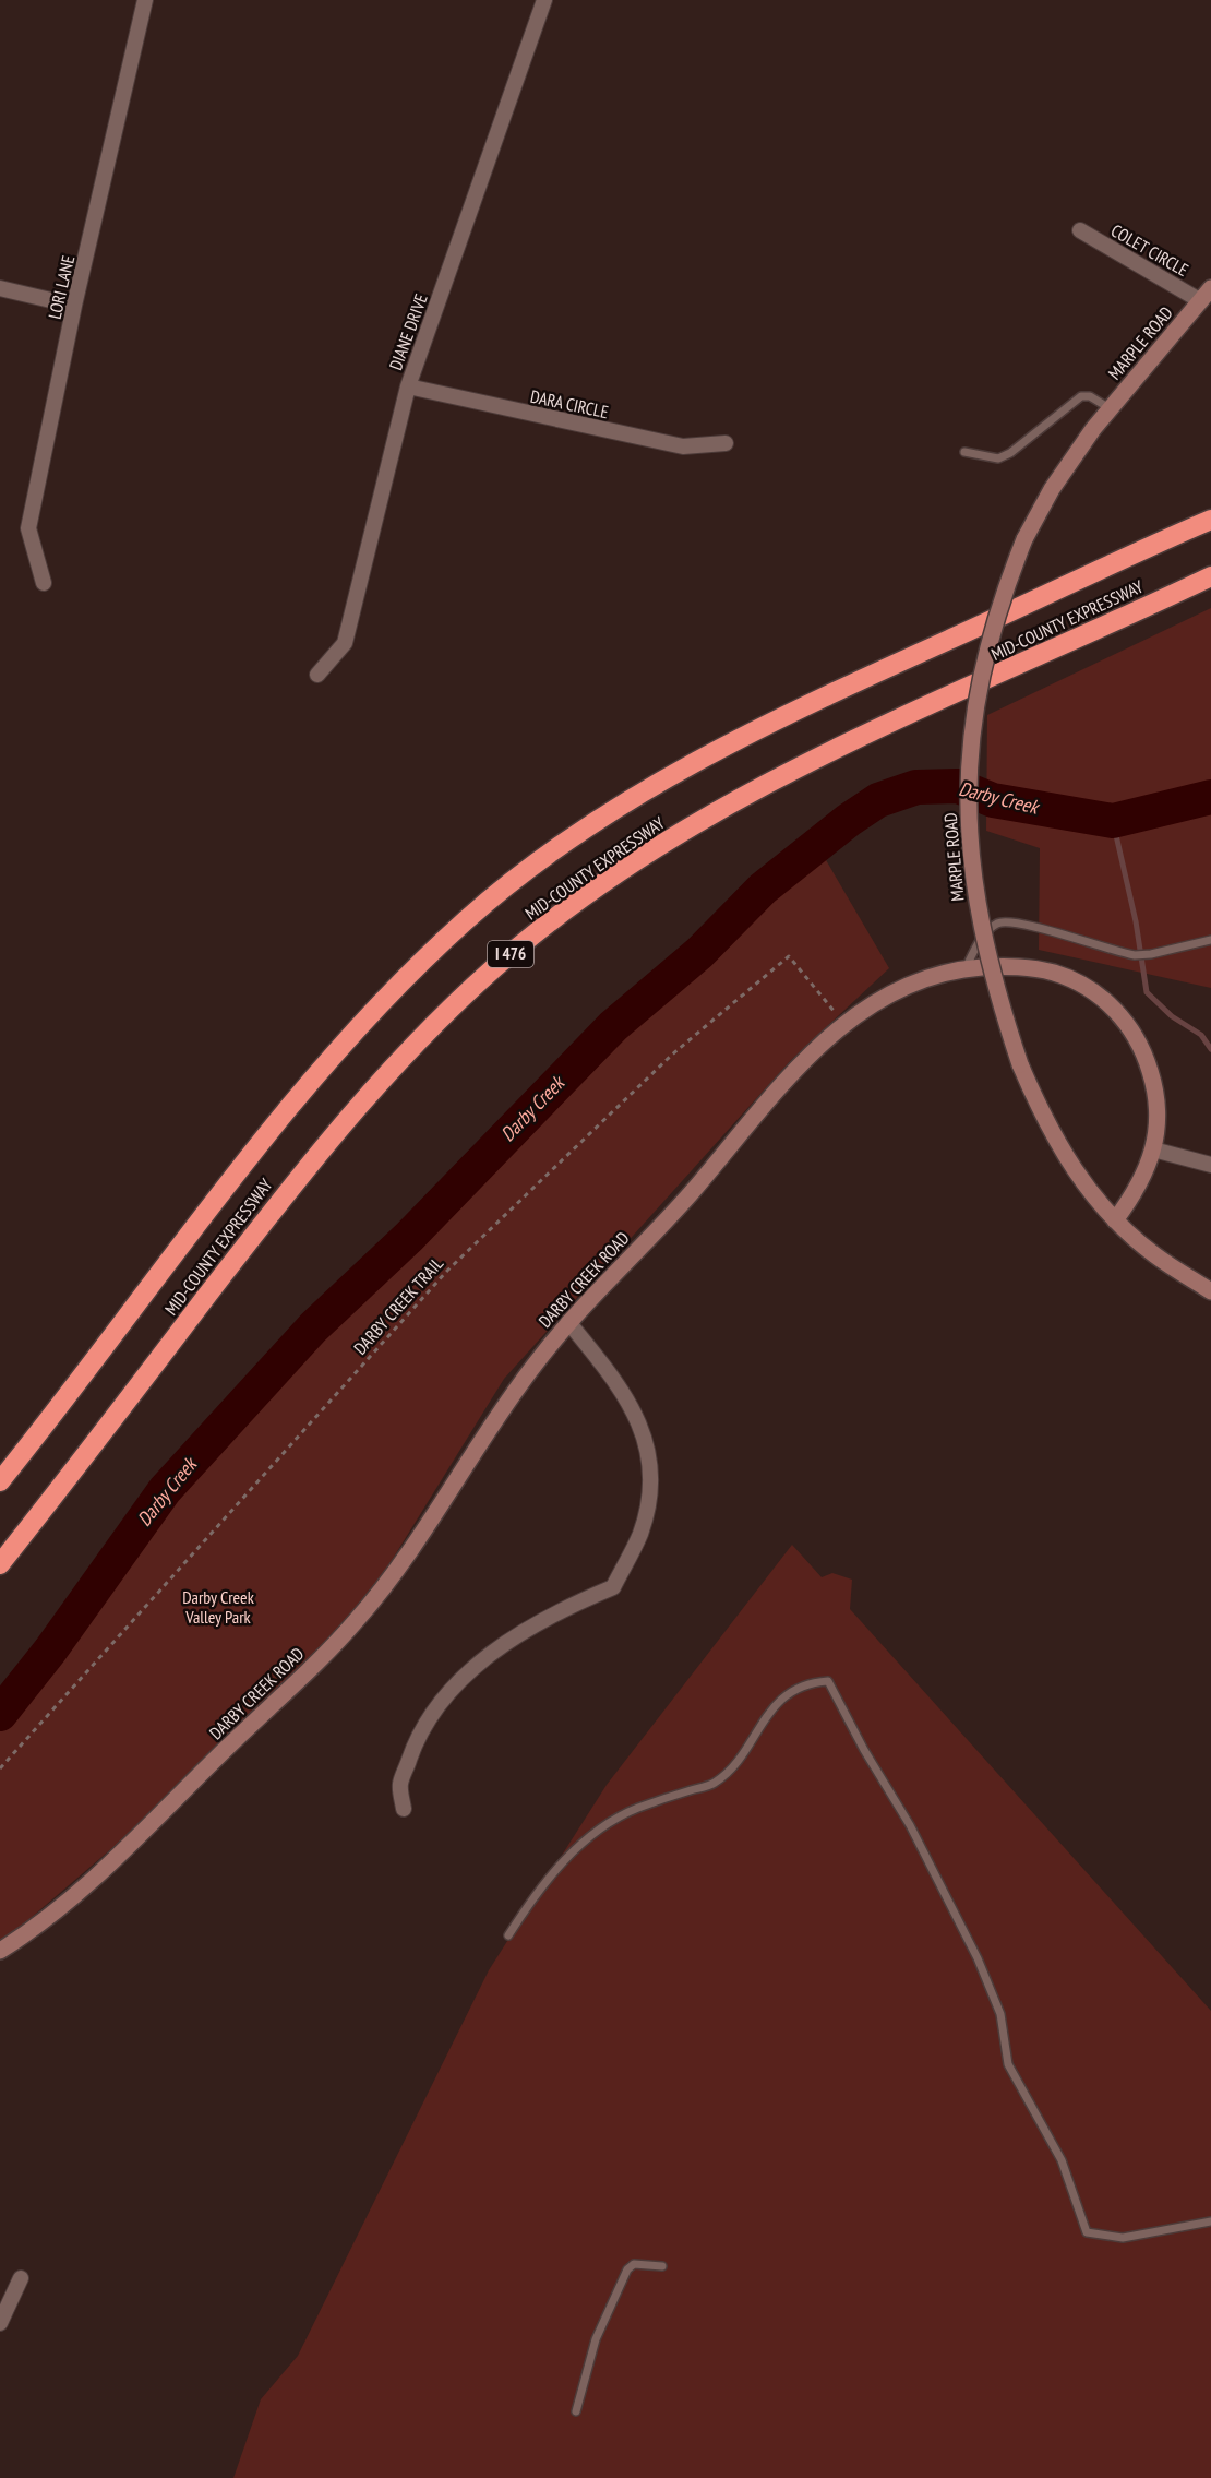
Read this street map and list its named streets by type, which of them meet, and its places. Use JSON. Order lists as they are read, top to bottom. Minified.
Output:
{"streets":{"highway":["MID-COUNTY EXPRESSWAY","I 476"],"street":["COLET CIRCLE","LORI LANE","DIANE DRIVE","MARPLE ROAD","DARA CIRCLE","DARBY CREEK ROAD"],"path":["DARBY CREEK TRAIL"]},"crossings":[["COLET CIRCLE","MARPLE ROAD"],["DIANE DRIVE","DARA CIRCLE"],["MARPLE ROAD","DARBY CREEK ROAD"],["DARBY CREEK ROAD","DARBY CREEK TRAIL"]],"water":["Darby Creek"],"parks":["Darby Creek Valley Park"]}
